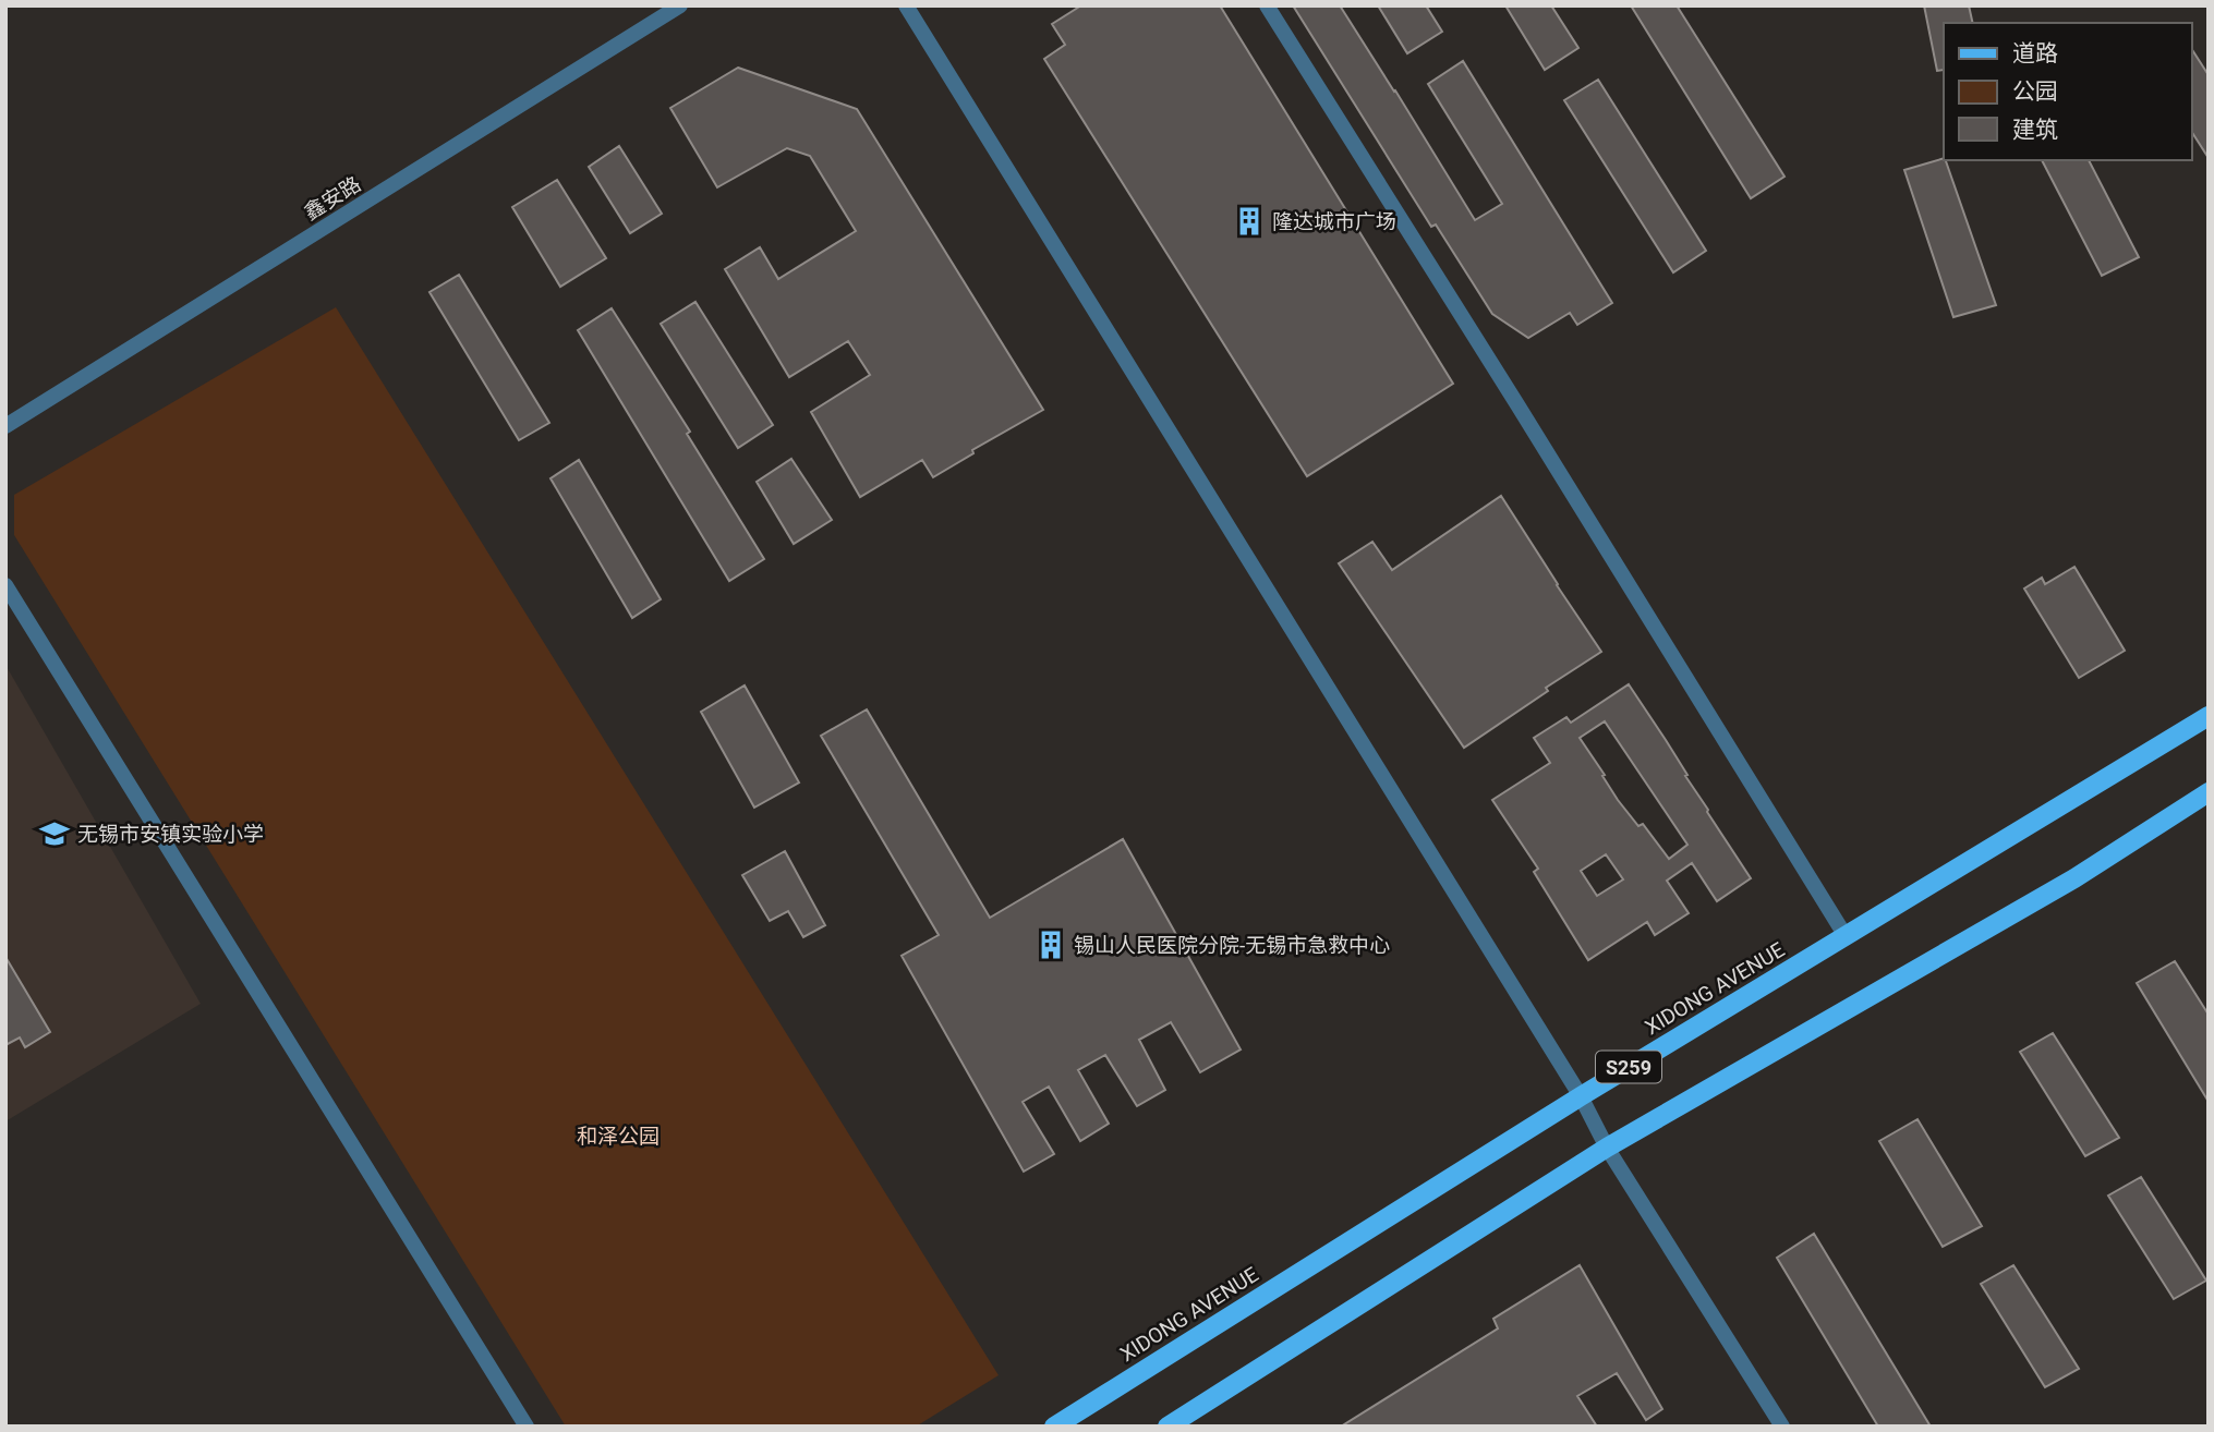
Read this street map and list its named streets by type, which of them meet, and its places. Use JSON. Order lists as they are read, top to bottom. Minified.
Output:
{"streets":{"main road":["XIDONG AVENUE","S259"],"street":["鑫安路"]},"parks":["和泽公园"],"places":{"building":["隆达城市广场","锡山人民医院分院-无锡市急救中心"],"school or university":["无锡市安镇实验小学"]},"legend":["道路","公园","建筑"]}
